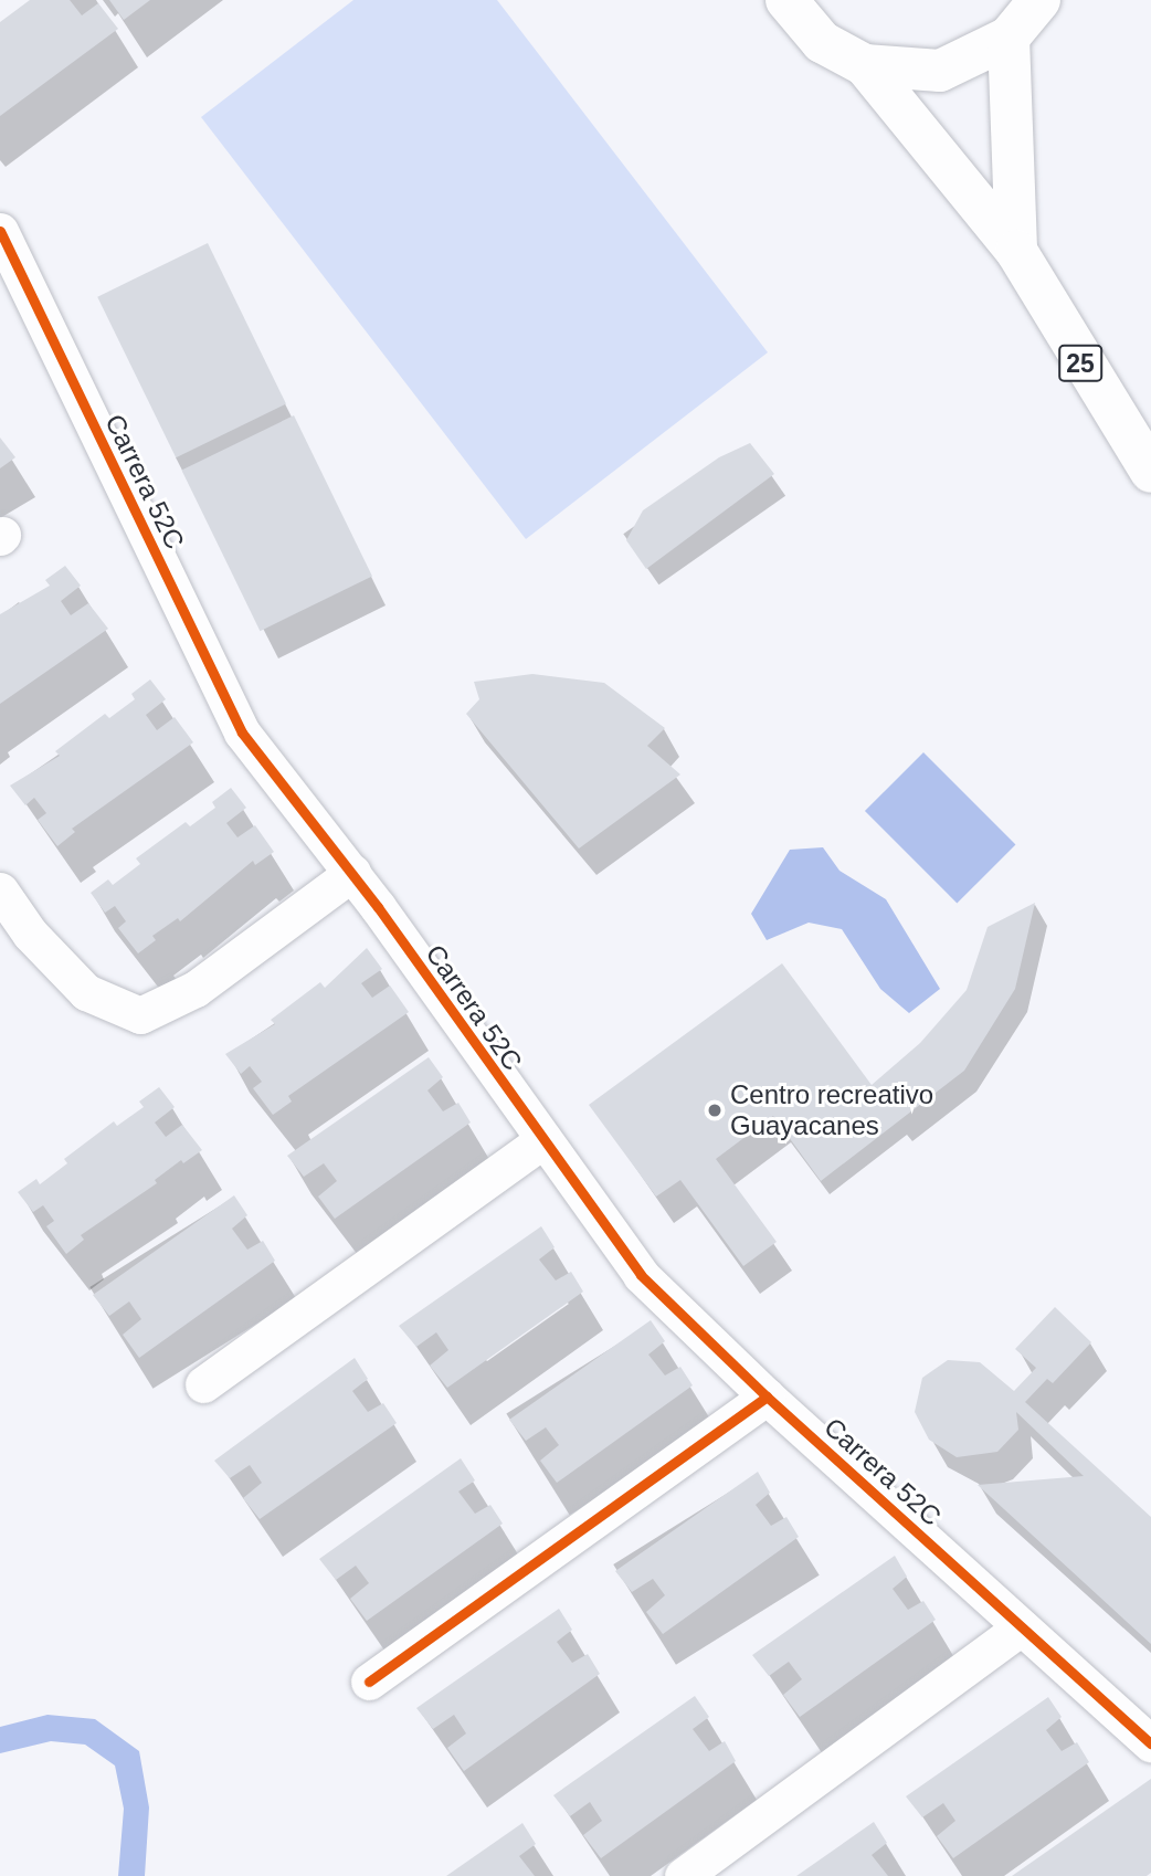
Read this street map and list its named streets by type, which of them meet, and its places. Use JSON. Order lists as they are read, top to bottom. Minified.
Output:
{"streets":{"highway":["25"],"street":["Carrera 52C"]},"places":["Centro recreativo Guayacanes"]}
